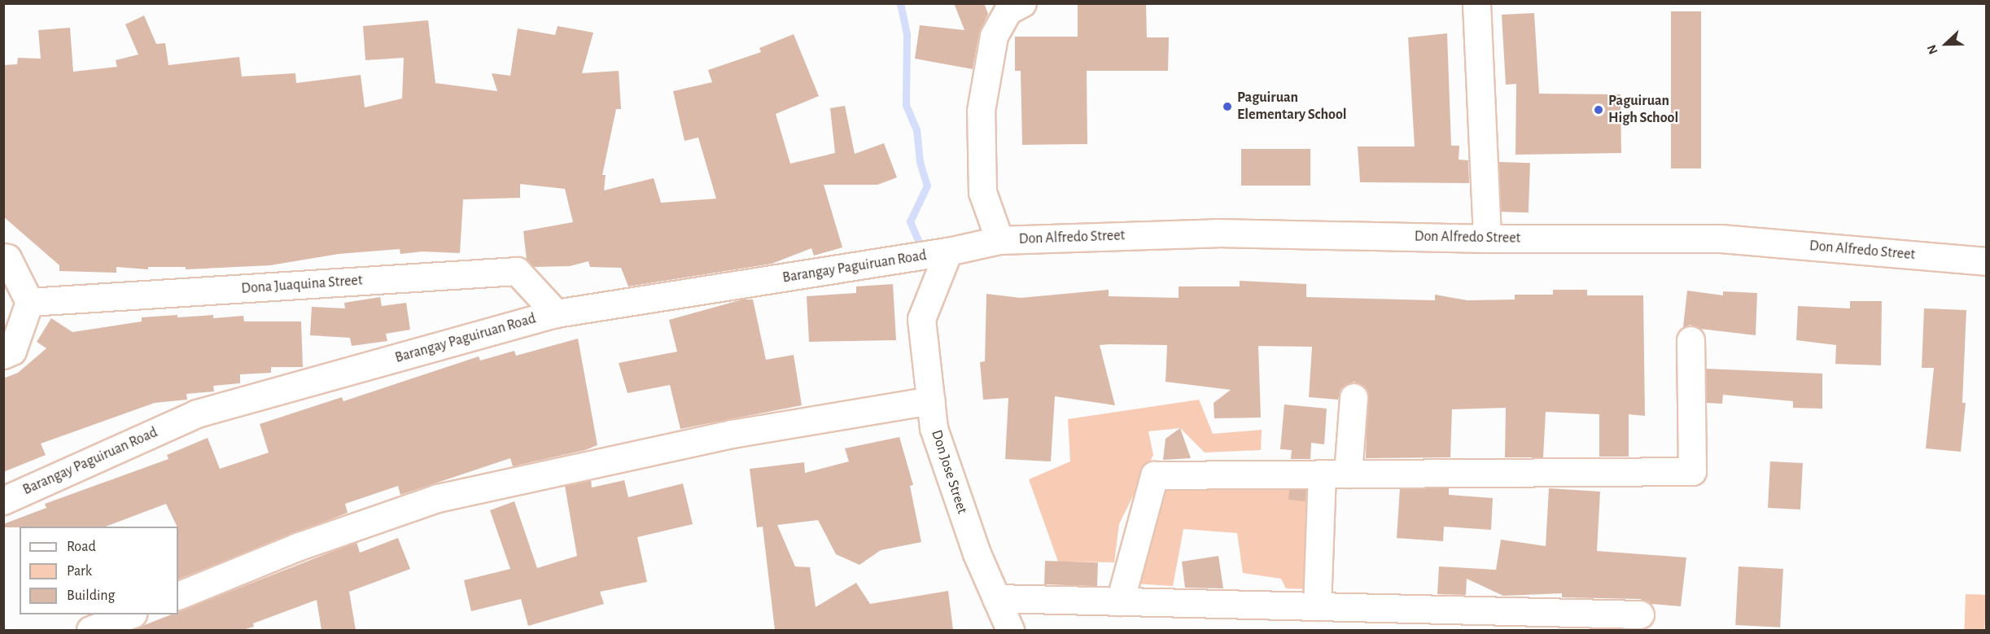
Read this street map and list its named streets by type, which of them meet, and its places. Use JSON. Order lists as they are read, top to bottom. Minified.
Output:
{"streets":{"street":["Don Alfredo Street","Barangay Paguiruan Road","Dona Juaquina Street","Don Jose Street"]},"crossings":[["Don Alfredo Street","Barangay Paguiruan Road"],["Don Alfredo Street","Don Jose Street"],["Barangay Paguiruan Road","Dona Juaquina Street"],["Barangay Paguiruan Road","Don Jose Street"]],"places":["Paguiruan Elementary School","Paguiruan High School"],"legend":["Road","Park","Building"],"north":"left"}
